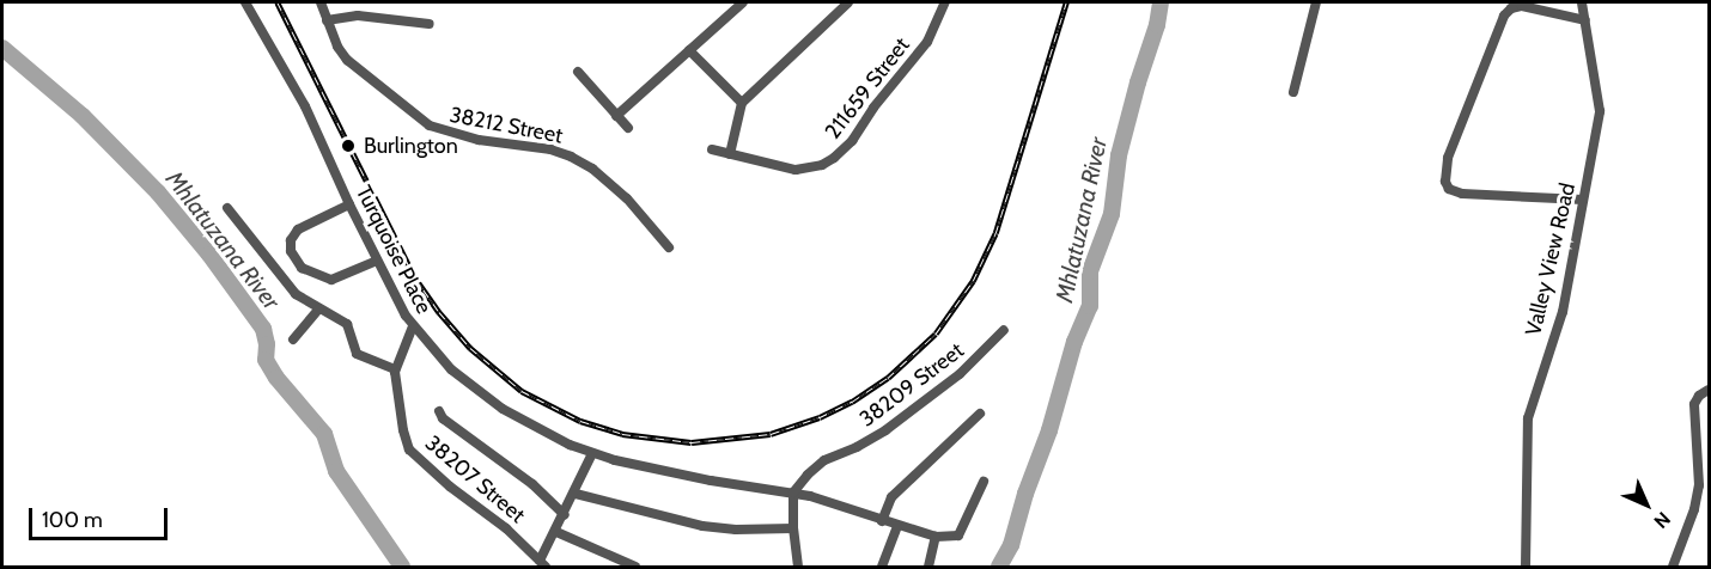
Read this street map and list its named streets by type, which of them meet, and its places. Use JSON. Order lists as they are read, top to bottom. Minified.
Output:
{"streets":{"street":["211659 Street","38212 Street","Turquoise Place","Valley View Road","38209 Street","38207 Street"]},"crossings":[["Turquoise Place","38209 Street"],["Turquoise Place","38207 Street"]],"water":["Mhlatuzana River"],"places":["Burlington"],"scale_bar":"100 m","north":"bottom right"}
